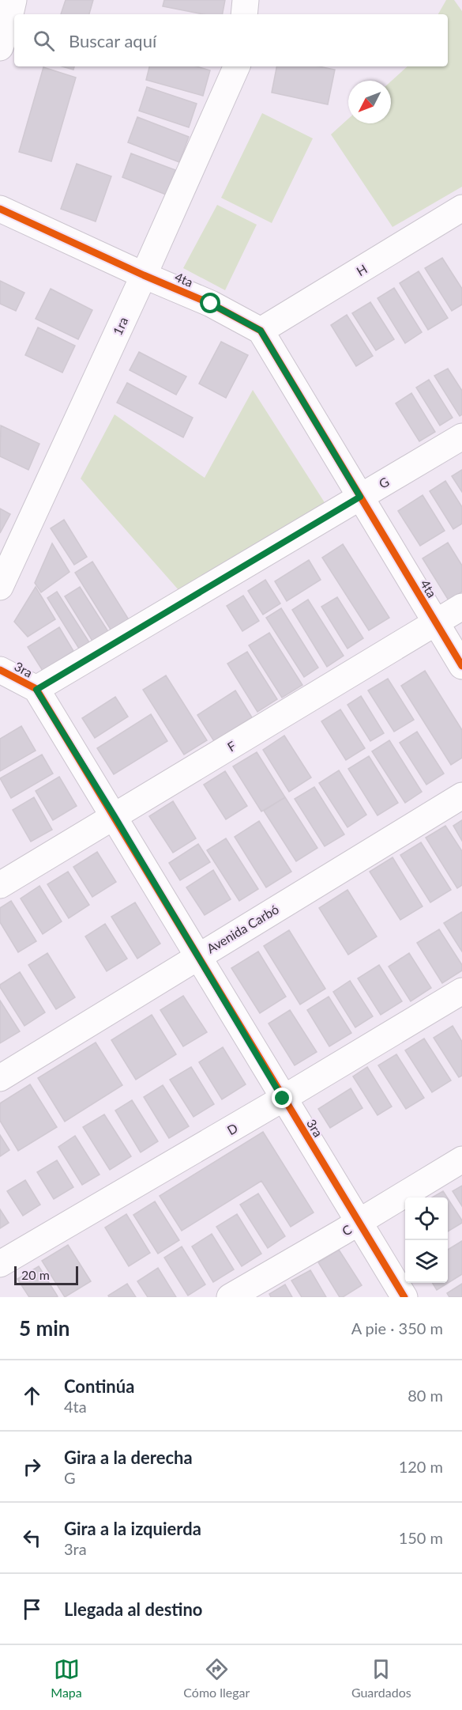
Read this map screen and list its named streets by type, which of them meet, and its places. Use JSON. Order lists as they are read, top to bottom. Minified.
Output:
{"streets":{"street":["H","4ta","1ra","G","3ra","F","Avenida Carbó","D","C"]},"crossings":[["H","4ta"],["4ta","1ra"],["4ta","G"],["4ta","F"],["G","3ra"],["3ra","F"],["3ra","Avenida Carbó"],["3ra","D"],["3ra","C"]],"scale_bar":"20 m","north":"bottom left","page":{"search":"Buscar aquí","scale":"20 m","heading":["5 min","A pie · 350 m"],"list":[["Continúa","4ta","80 m"],["Gira a la derecha","G","120 m"],["Gira a la izquierda","3ra","150 m"],"Llegada al destino"],"nav":["Mapa","Cómo llegar","Guardados"]}}
